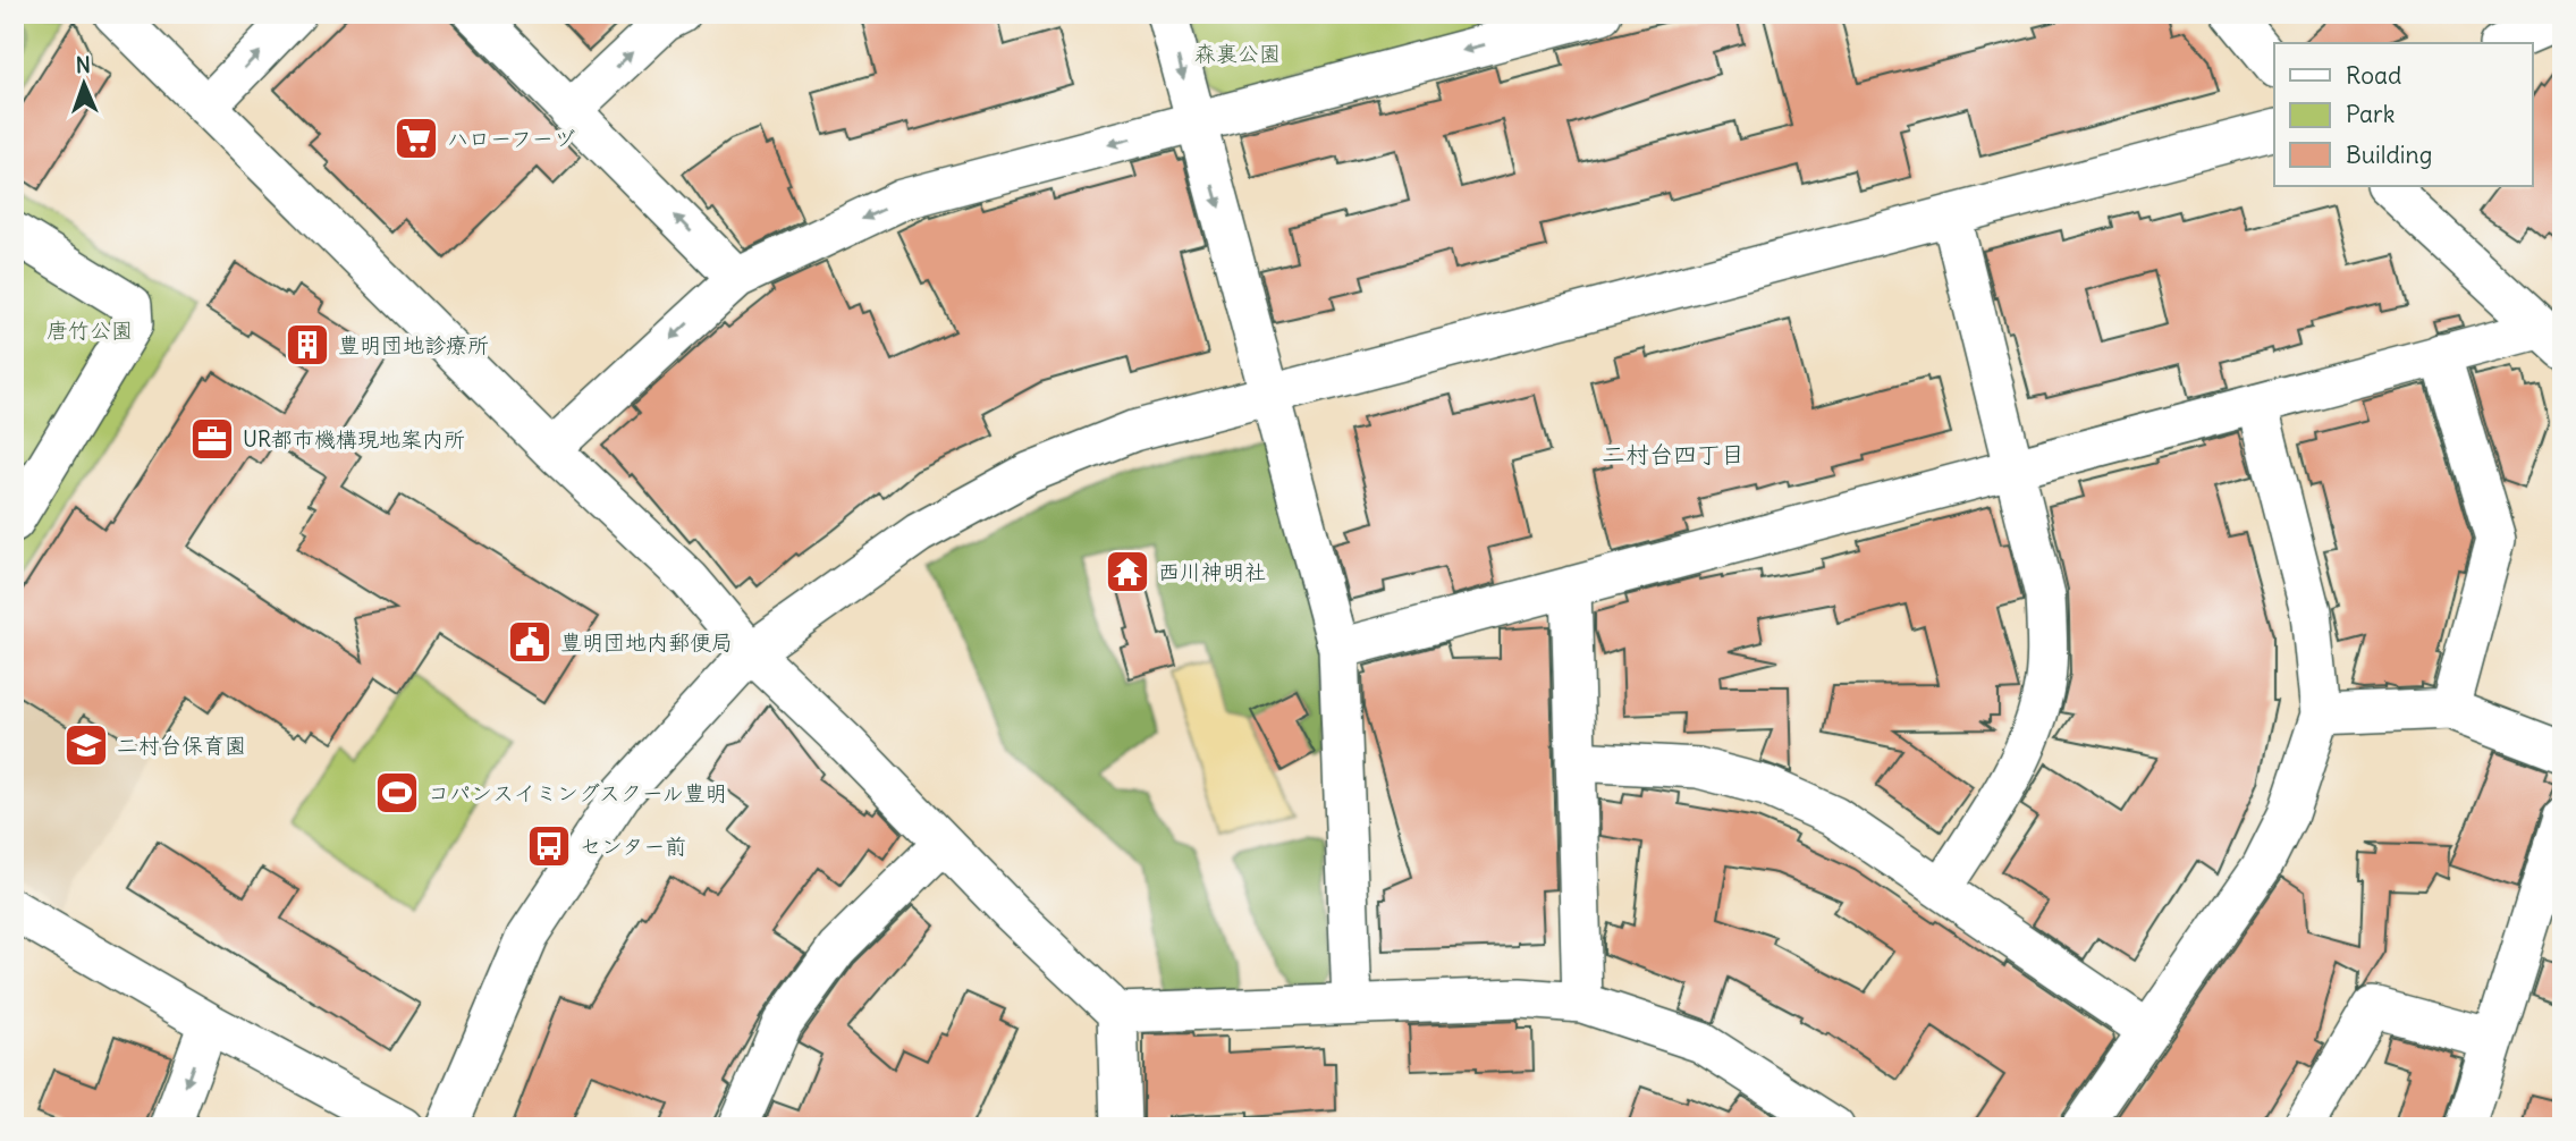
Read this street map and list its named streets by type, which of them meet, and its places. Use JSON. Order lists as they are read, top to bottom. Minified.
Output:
{"districts":["二村台四丁目"],"parks":["森裏公園","唐竹公園"],"places":{"supermarket":["ハローフーヅ"],"building":["豊明団地診療所"],"office":["UR都市機構現地案内所"],"temple":["西川神明社"],"public building":["豊明団地内郵便局"],"school or university":["二村台保育園"],"sports":["コパンスイミングスクール豊明"],"bus stop":["センター前"]},"legend":["Road","Park","Building"],"north":"top"}
